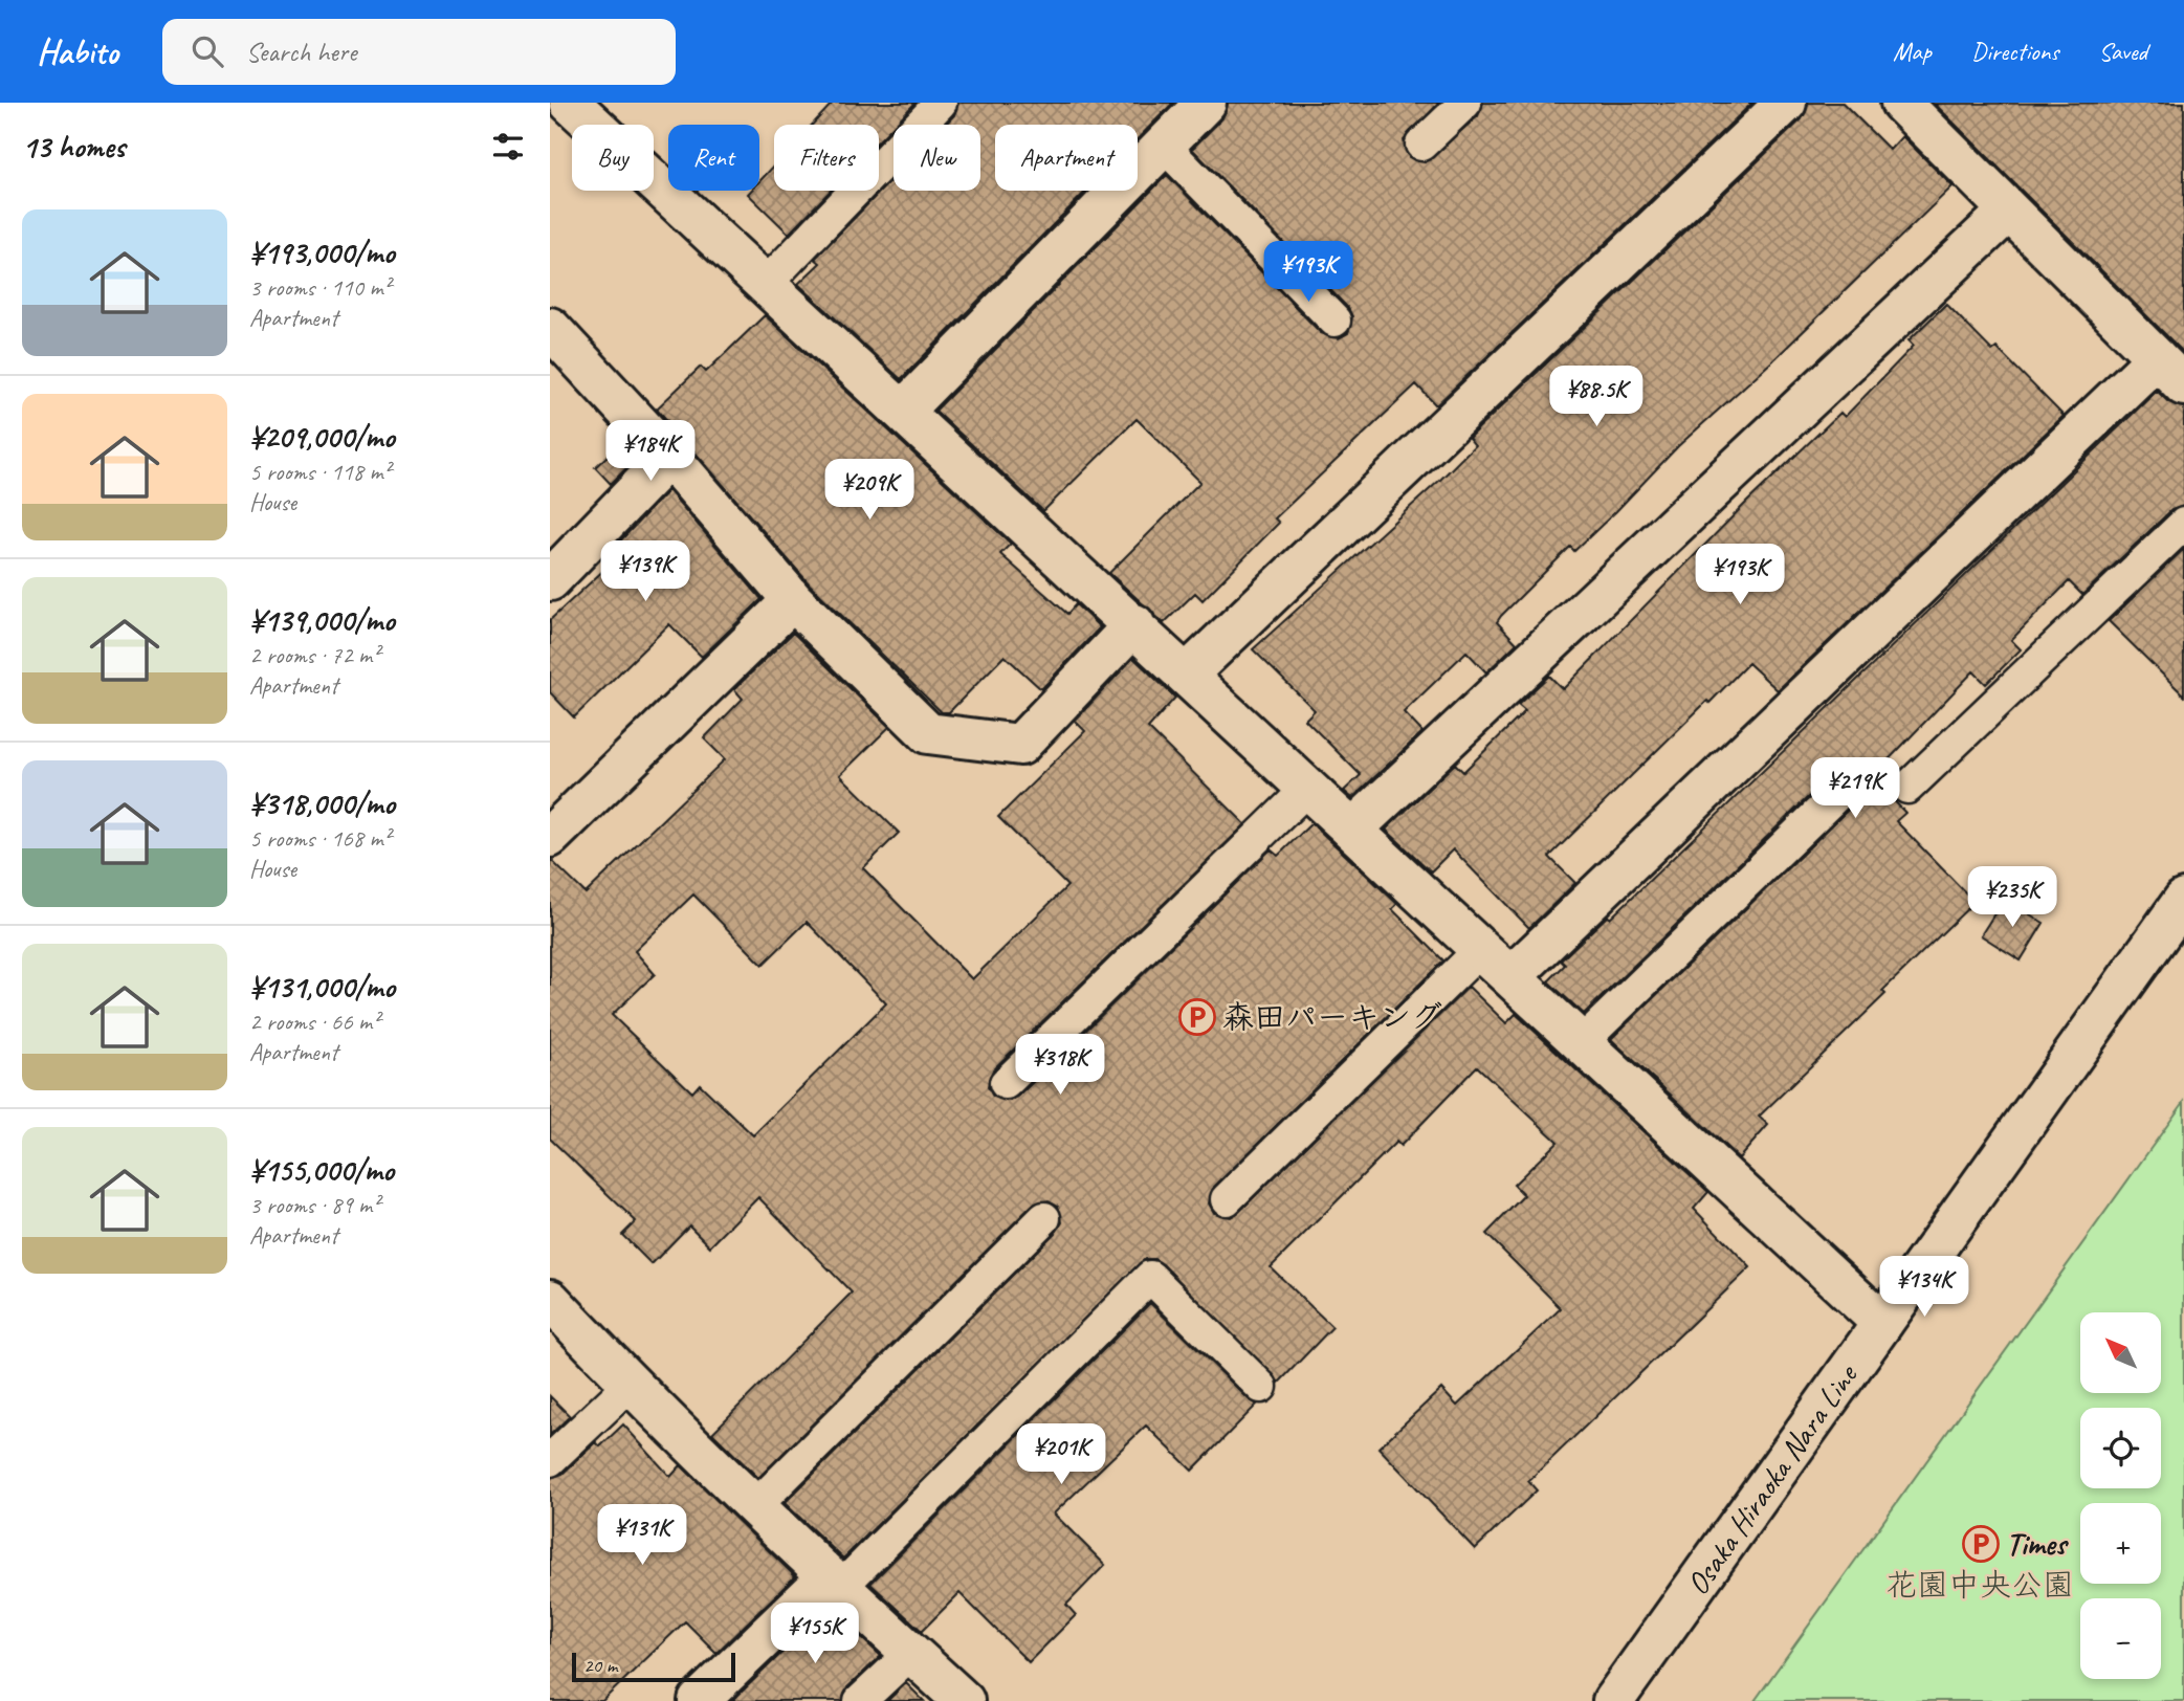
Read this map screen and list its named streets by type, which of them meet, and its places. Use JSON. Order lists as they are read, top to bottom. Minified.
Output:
{"streets":{"street":["Osaka Hiraoka Nara Line"]},"parks":["花園中央公園"],"places":{"parking":["森田パーキング","Times"]},"scale_bar":"20 m","north":"top left","page":{"header":"Habito","search":"Search here","nav":["Map","Directions","Saved"],"heading":"13 homes","chip":["Buy","Rent","Filters","New","Apartment"],"list":[{"name":"¥193,000/mo","note":"3 rooms · 110 m² · Apartment"},{"name":"¥209,000/mo","note":"5 rooms · 118 m² · House"},{"name":"¥139,000/mo","note":"2 rooms · 72 m² · Apartment"},{"name":"¥318,000/mo","note":"5 rooms · 168 m² · House"},{"name":"¥131,000/mo","note":"2 rooms · 66 m² · Apartment"},{"name":"¥155,000/mo","note":"3 rooms · 89 m² · Apartment"}],"price":["¥193K","¥88.5K","¥184K","¥209K","¥139K","¥193K","¥219K","¥235K","¥318K","¥134K","¥201K","¥131K","¥155K"],"map_buttons":["+","−"],"scale":"20 m"}}
